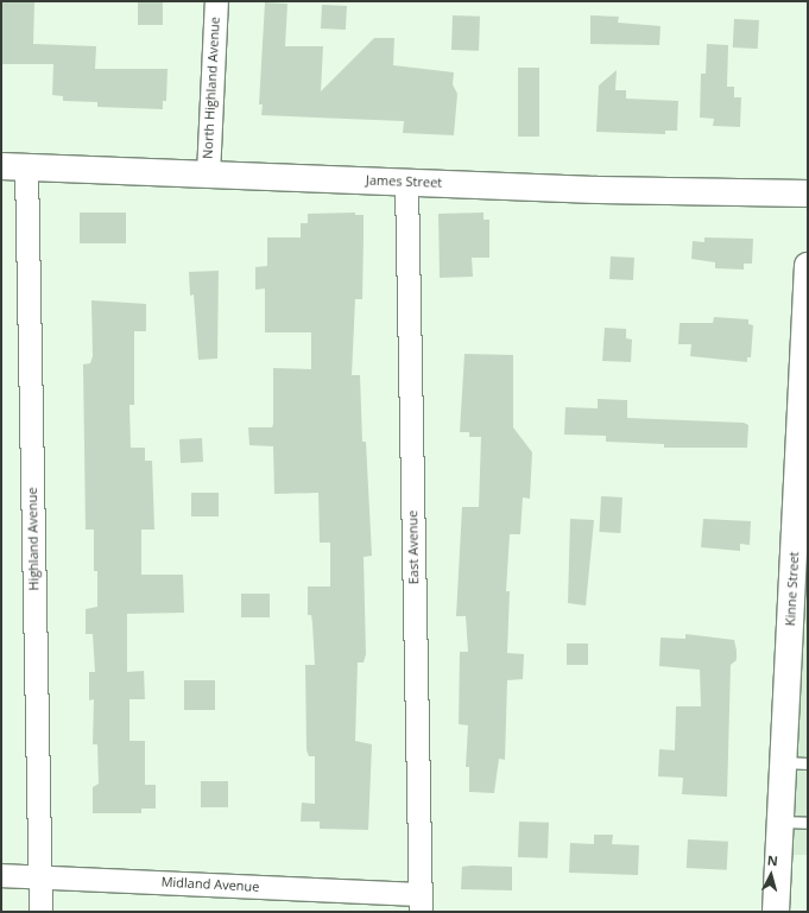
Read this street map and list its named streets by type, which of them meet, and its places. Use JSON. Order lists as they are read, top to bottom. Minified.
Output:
{"streets":{"street":["North Highland Avenue","James Street","Highland Avenue","East Avenue","Kinne Street","Midland Avenue"]},"crossings":[["North Highland Avenue","James Street"],["James Street","Highland Avenue"],["James Street","East Avenue"],["Highland Avenue","Midland Avenue"],["East Avenue","Midland Avenue"]],"north":"top"}
